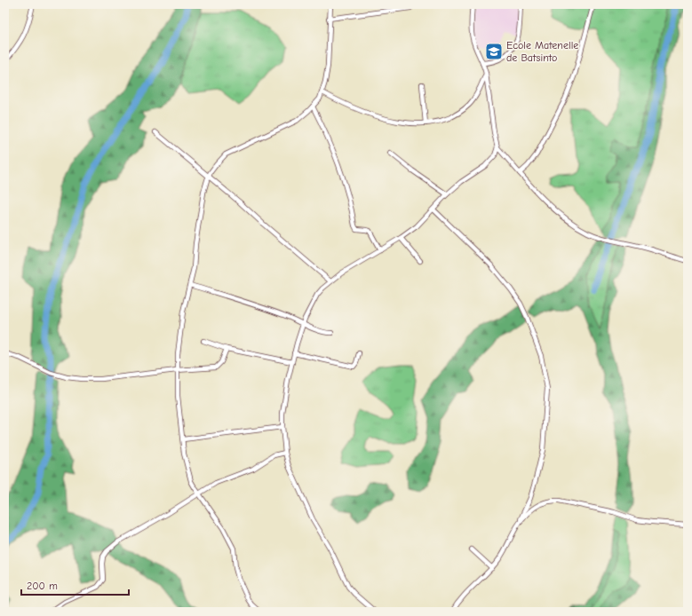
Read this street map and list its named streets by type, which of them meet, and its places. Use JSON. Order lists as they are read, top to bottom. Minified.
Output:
{"places":{"school or university":["Ecole Matenelle de Batsinto"]},"scale_bar":"200 m"}
